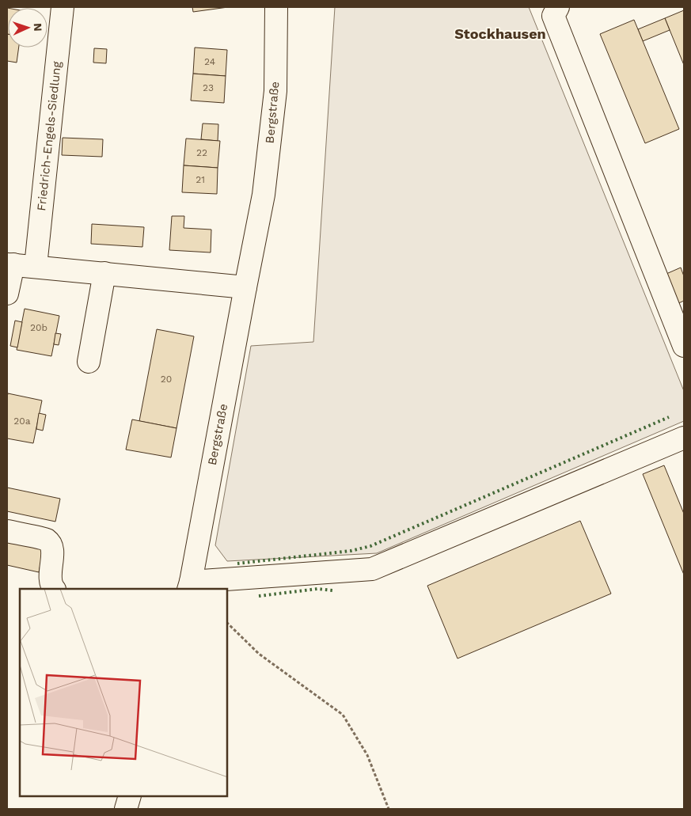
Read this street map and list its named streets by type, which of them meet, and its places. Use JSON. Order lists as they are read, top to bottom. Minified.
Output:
{"streets":{"street":["Bergstraße","Friedrich-Engels-Siedlung"]},"districts":["Stockhausen"],"house_numbers":["24","23","22","21","20b","20","20a"],"north":"right"}
